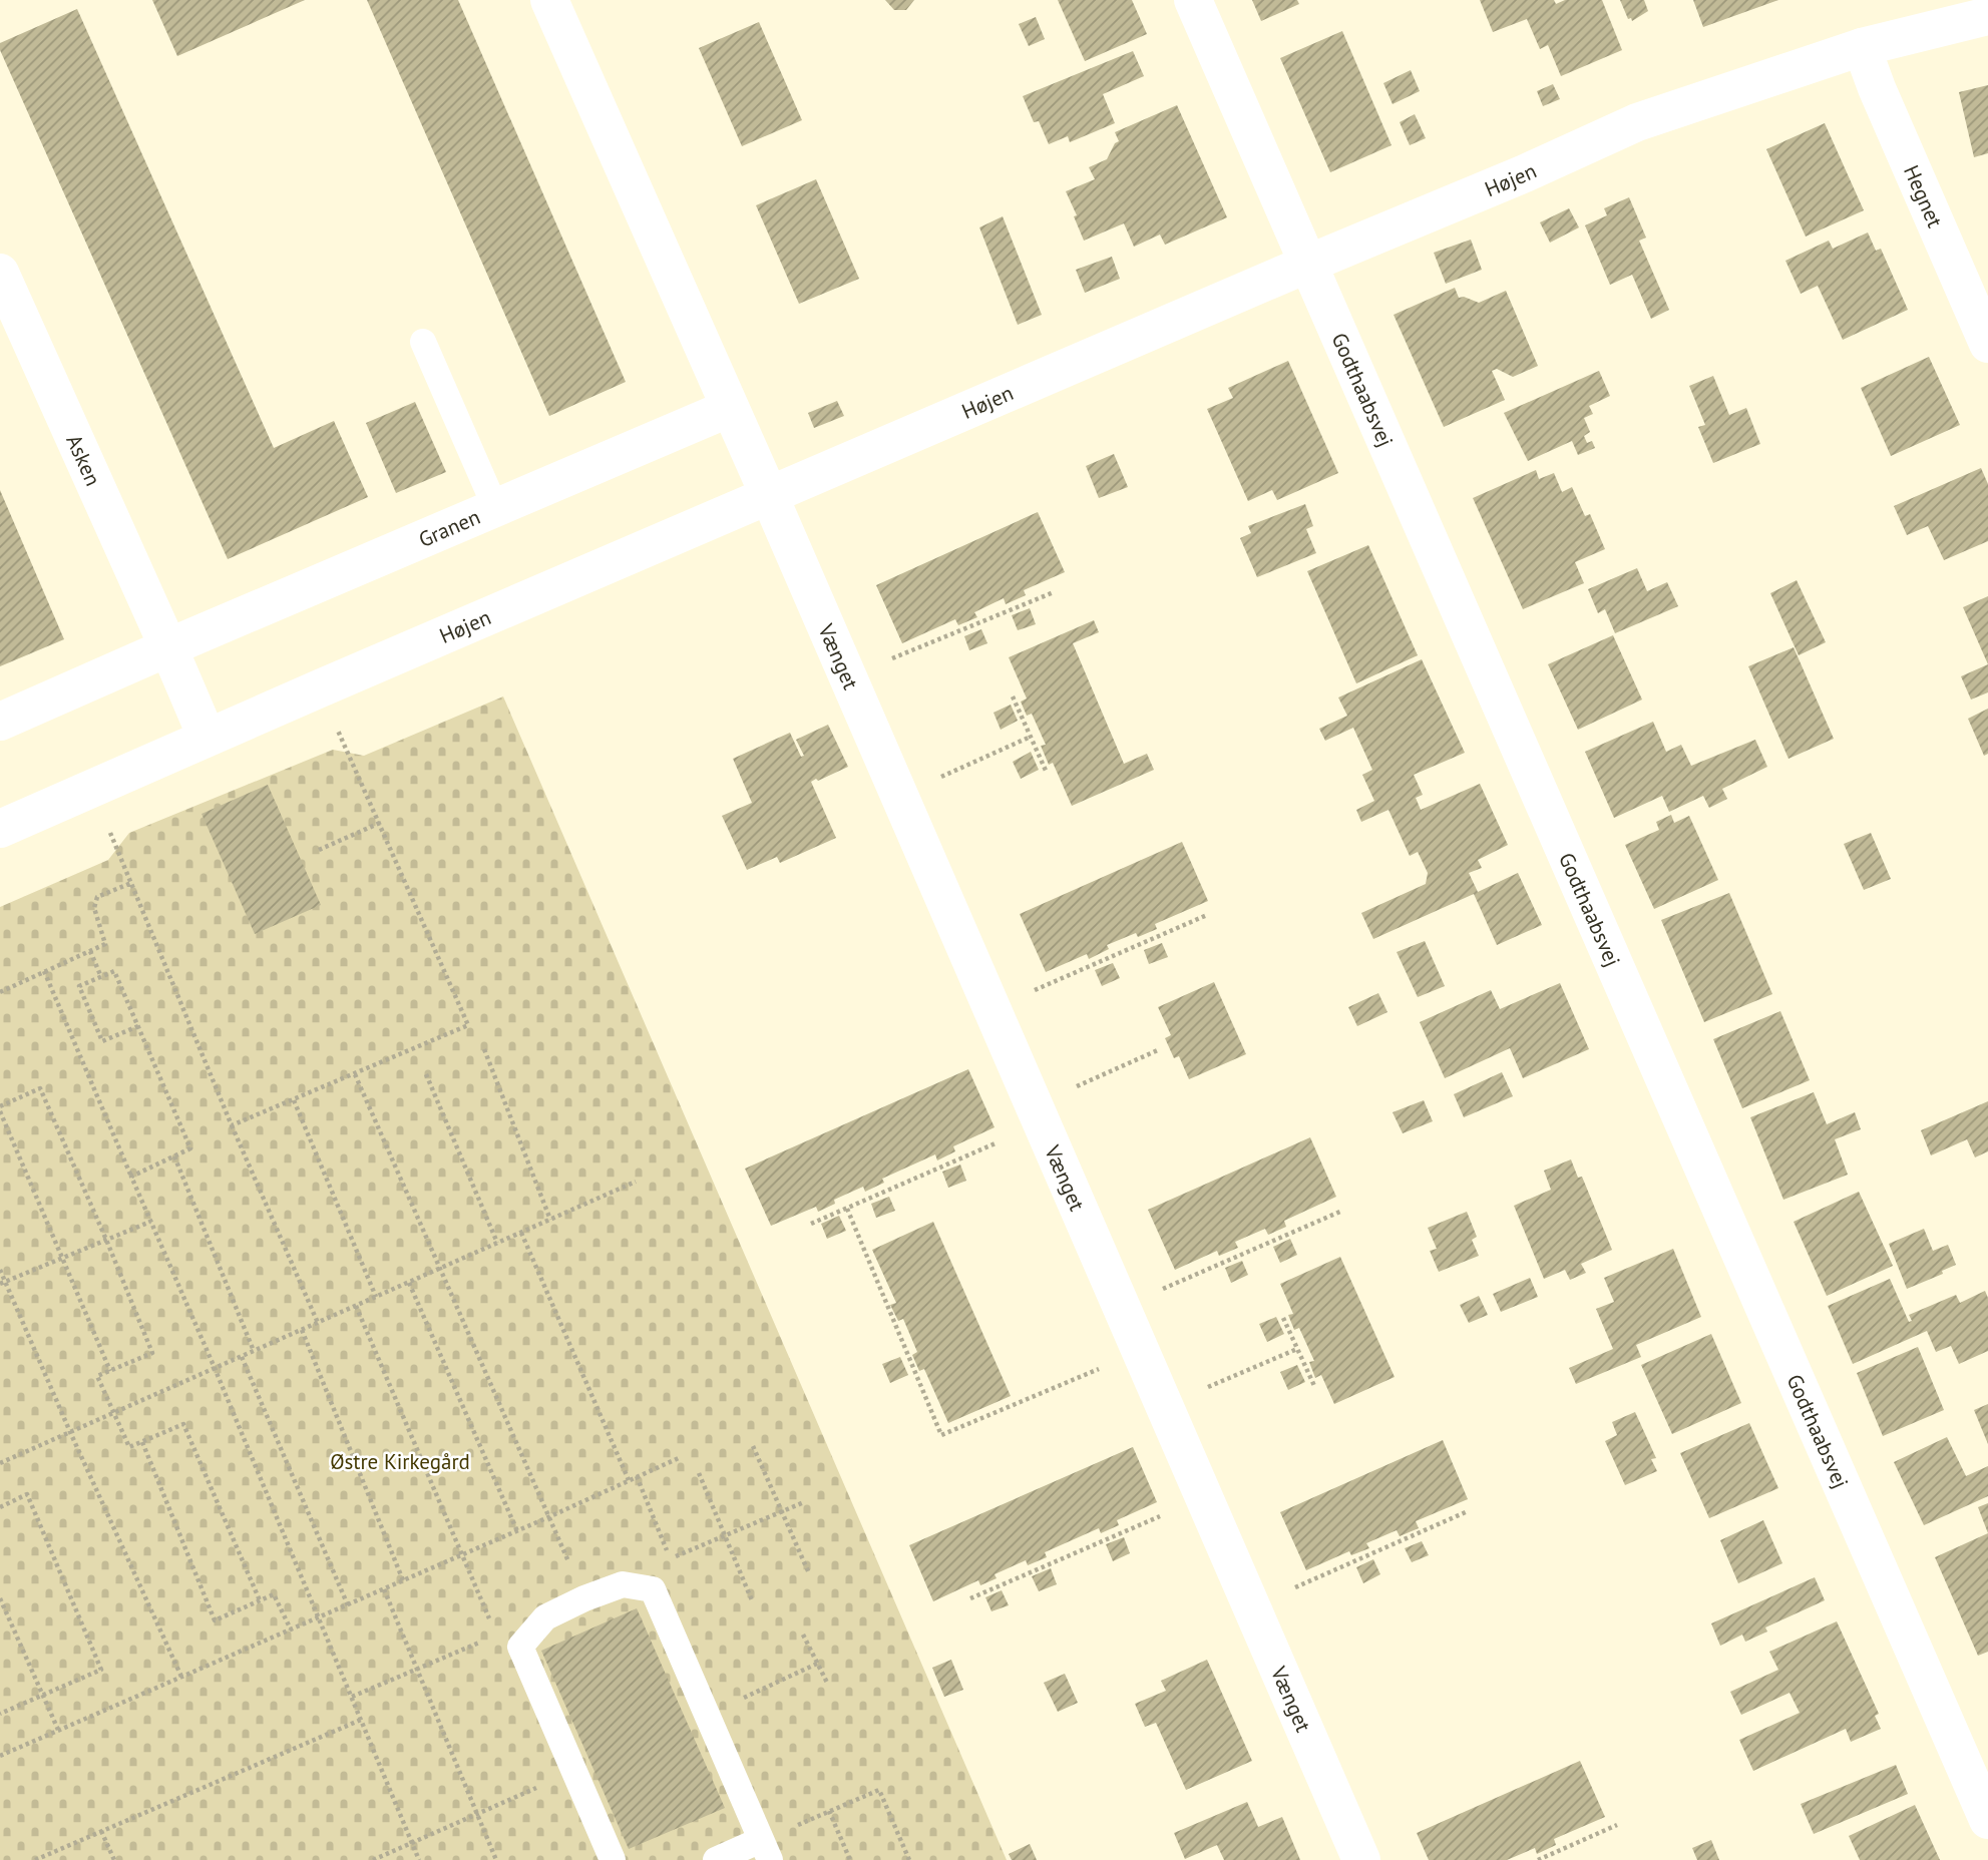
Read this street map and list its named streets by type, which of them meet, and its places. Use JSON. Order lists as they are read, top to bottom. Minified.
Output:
{"streets":{"street":["Højen","Hegnet","Godthaabsvej","Asken","Granen","Vænget"]},"crossings":[["Højen","Hegnet"],["Højen","Godthaabsvej"],["Højen","Asken"],["Højen","Vænget"],["Asken","Granen"]],"parks":["Østre Kirkegård"]}
